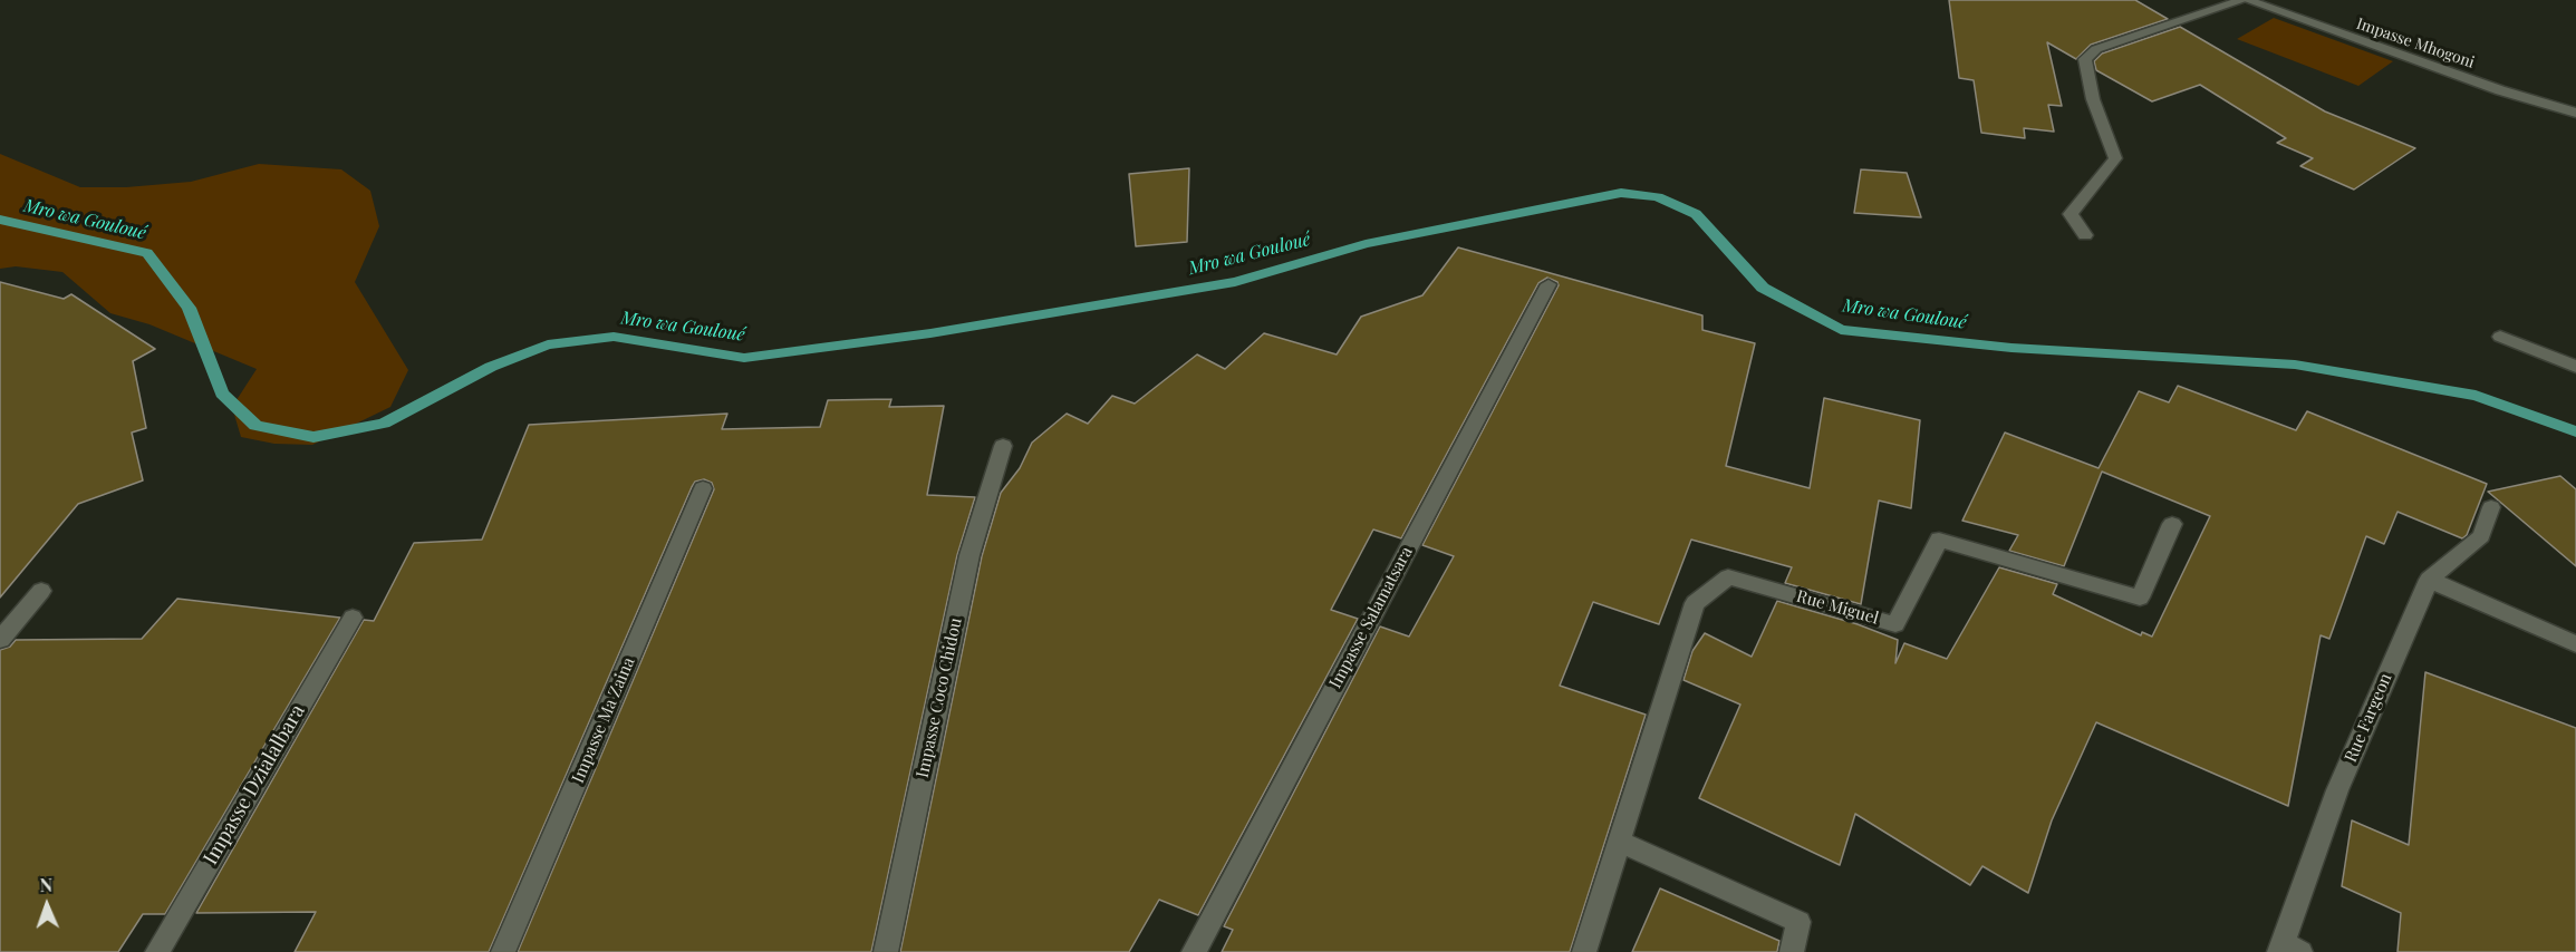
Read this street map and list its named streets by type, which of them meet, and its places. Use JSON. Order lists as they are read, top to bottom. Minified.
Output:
{"streets":{"street":["Impasse Mhogoni","Rue Miguel","Impasse Salamatsara","Impasse Coco Chidou","Rue Fargeon","Impasse Ma Zaina","Impasse Dzialalbara"]},"water":["Mro wa Gouloué"],"north":"top"}
